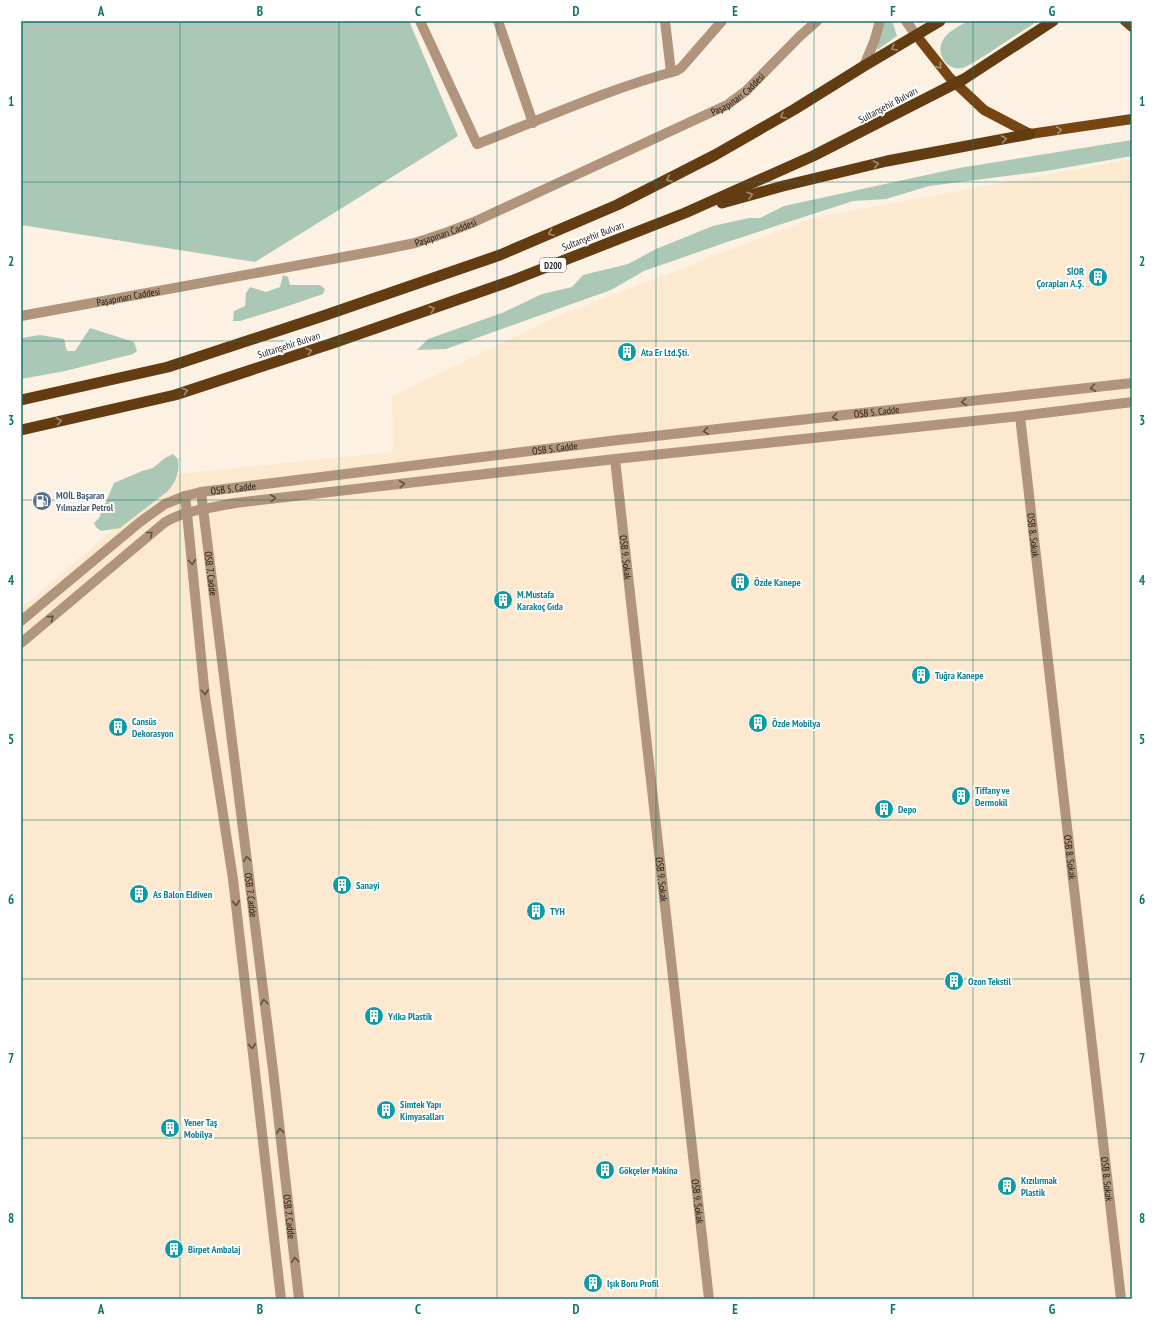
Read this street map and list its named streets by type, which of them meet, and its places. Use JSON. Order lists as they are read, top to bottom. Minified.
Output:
{"streets":{"highway":["Sultanşehir Bulvarı","D200"],"street":["Paşapınarı Caddesi","OSB 5. Cadde","OSB 8. Sokak","OSB 9. Sokak","OSB 7. Cadde"]},"crossings":[["OSB 5. Cadde","OSB 7. Cadde"]],"places":{"building":["SİOR Çorapları A.Ş.","Ata Er Ltd.Şti.","Özde Kanepe","M.Mustafa Karakoç Gıda","Tuğra Kanepe","Özde Mobilya","Cansüs Dekorasyon","Tiffany ve Dermokil","Depo","Sanayi","As Balon Eldiven","TYH","Ozon Tekstil","Yılka Plastik","Simtek Yapı Kimyasalları","Yener Taş Mobilya","Gökçeler Makina","Kızılırmak Plastik","Birpet Ambalaj","Işık Boru Profil"],"fuel station":["MOİL Başaran Yılmazlar Petrol"]},"grid":{"columns":["A","B","C","D","E","F","G"],"rows":["1","2","3","4","5","6","7","8"]}}
